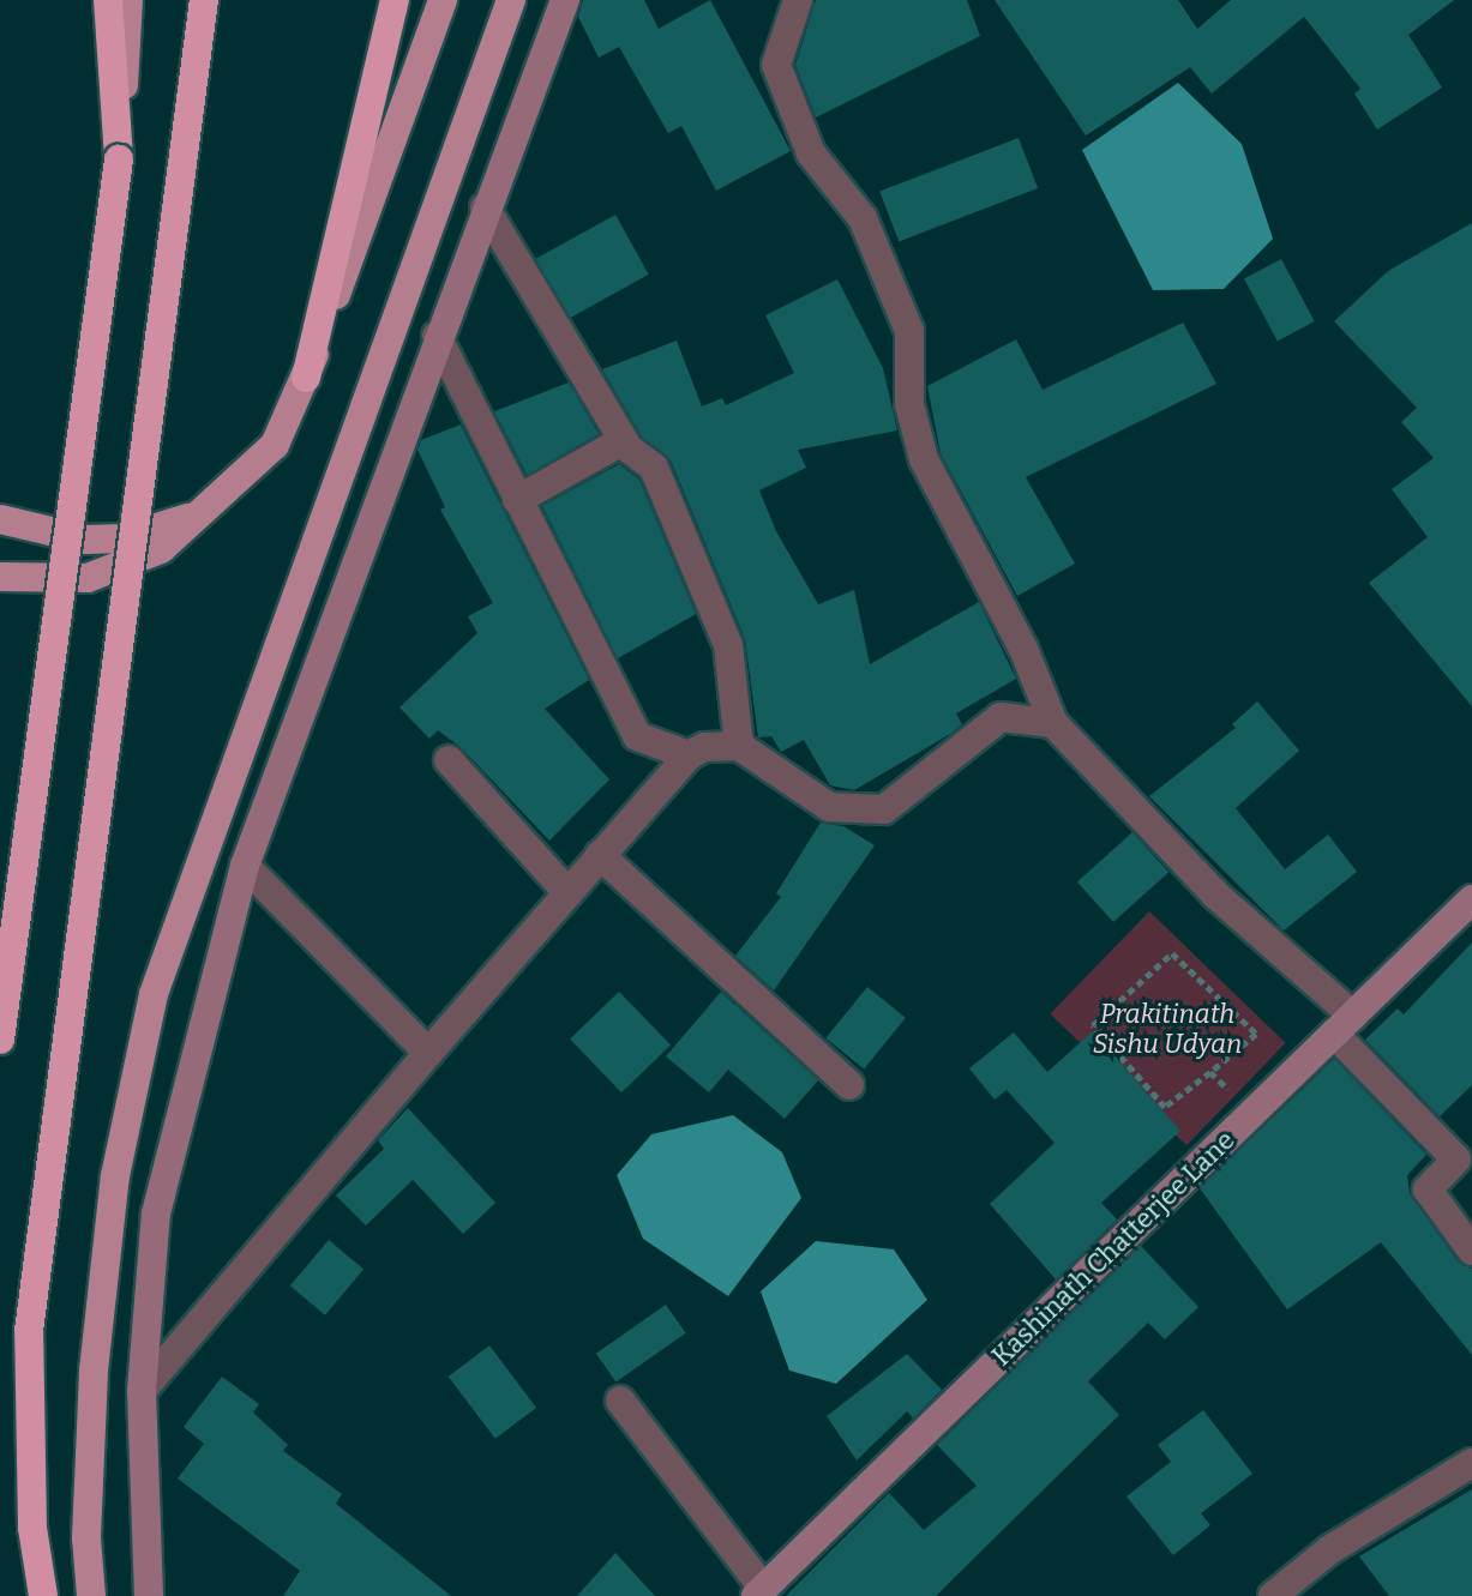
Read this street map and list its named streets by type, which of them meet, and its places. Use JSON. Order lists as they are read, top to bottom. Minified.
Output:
{"streets":{"street":["Kashinath Chatterjee Lane"]},"parks":["Prakitinath Sishu Udyan"]}
